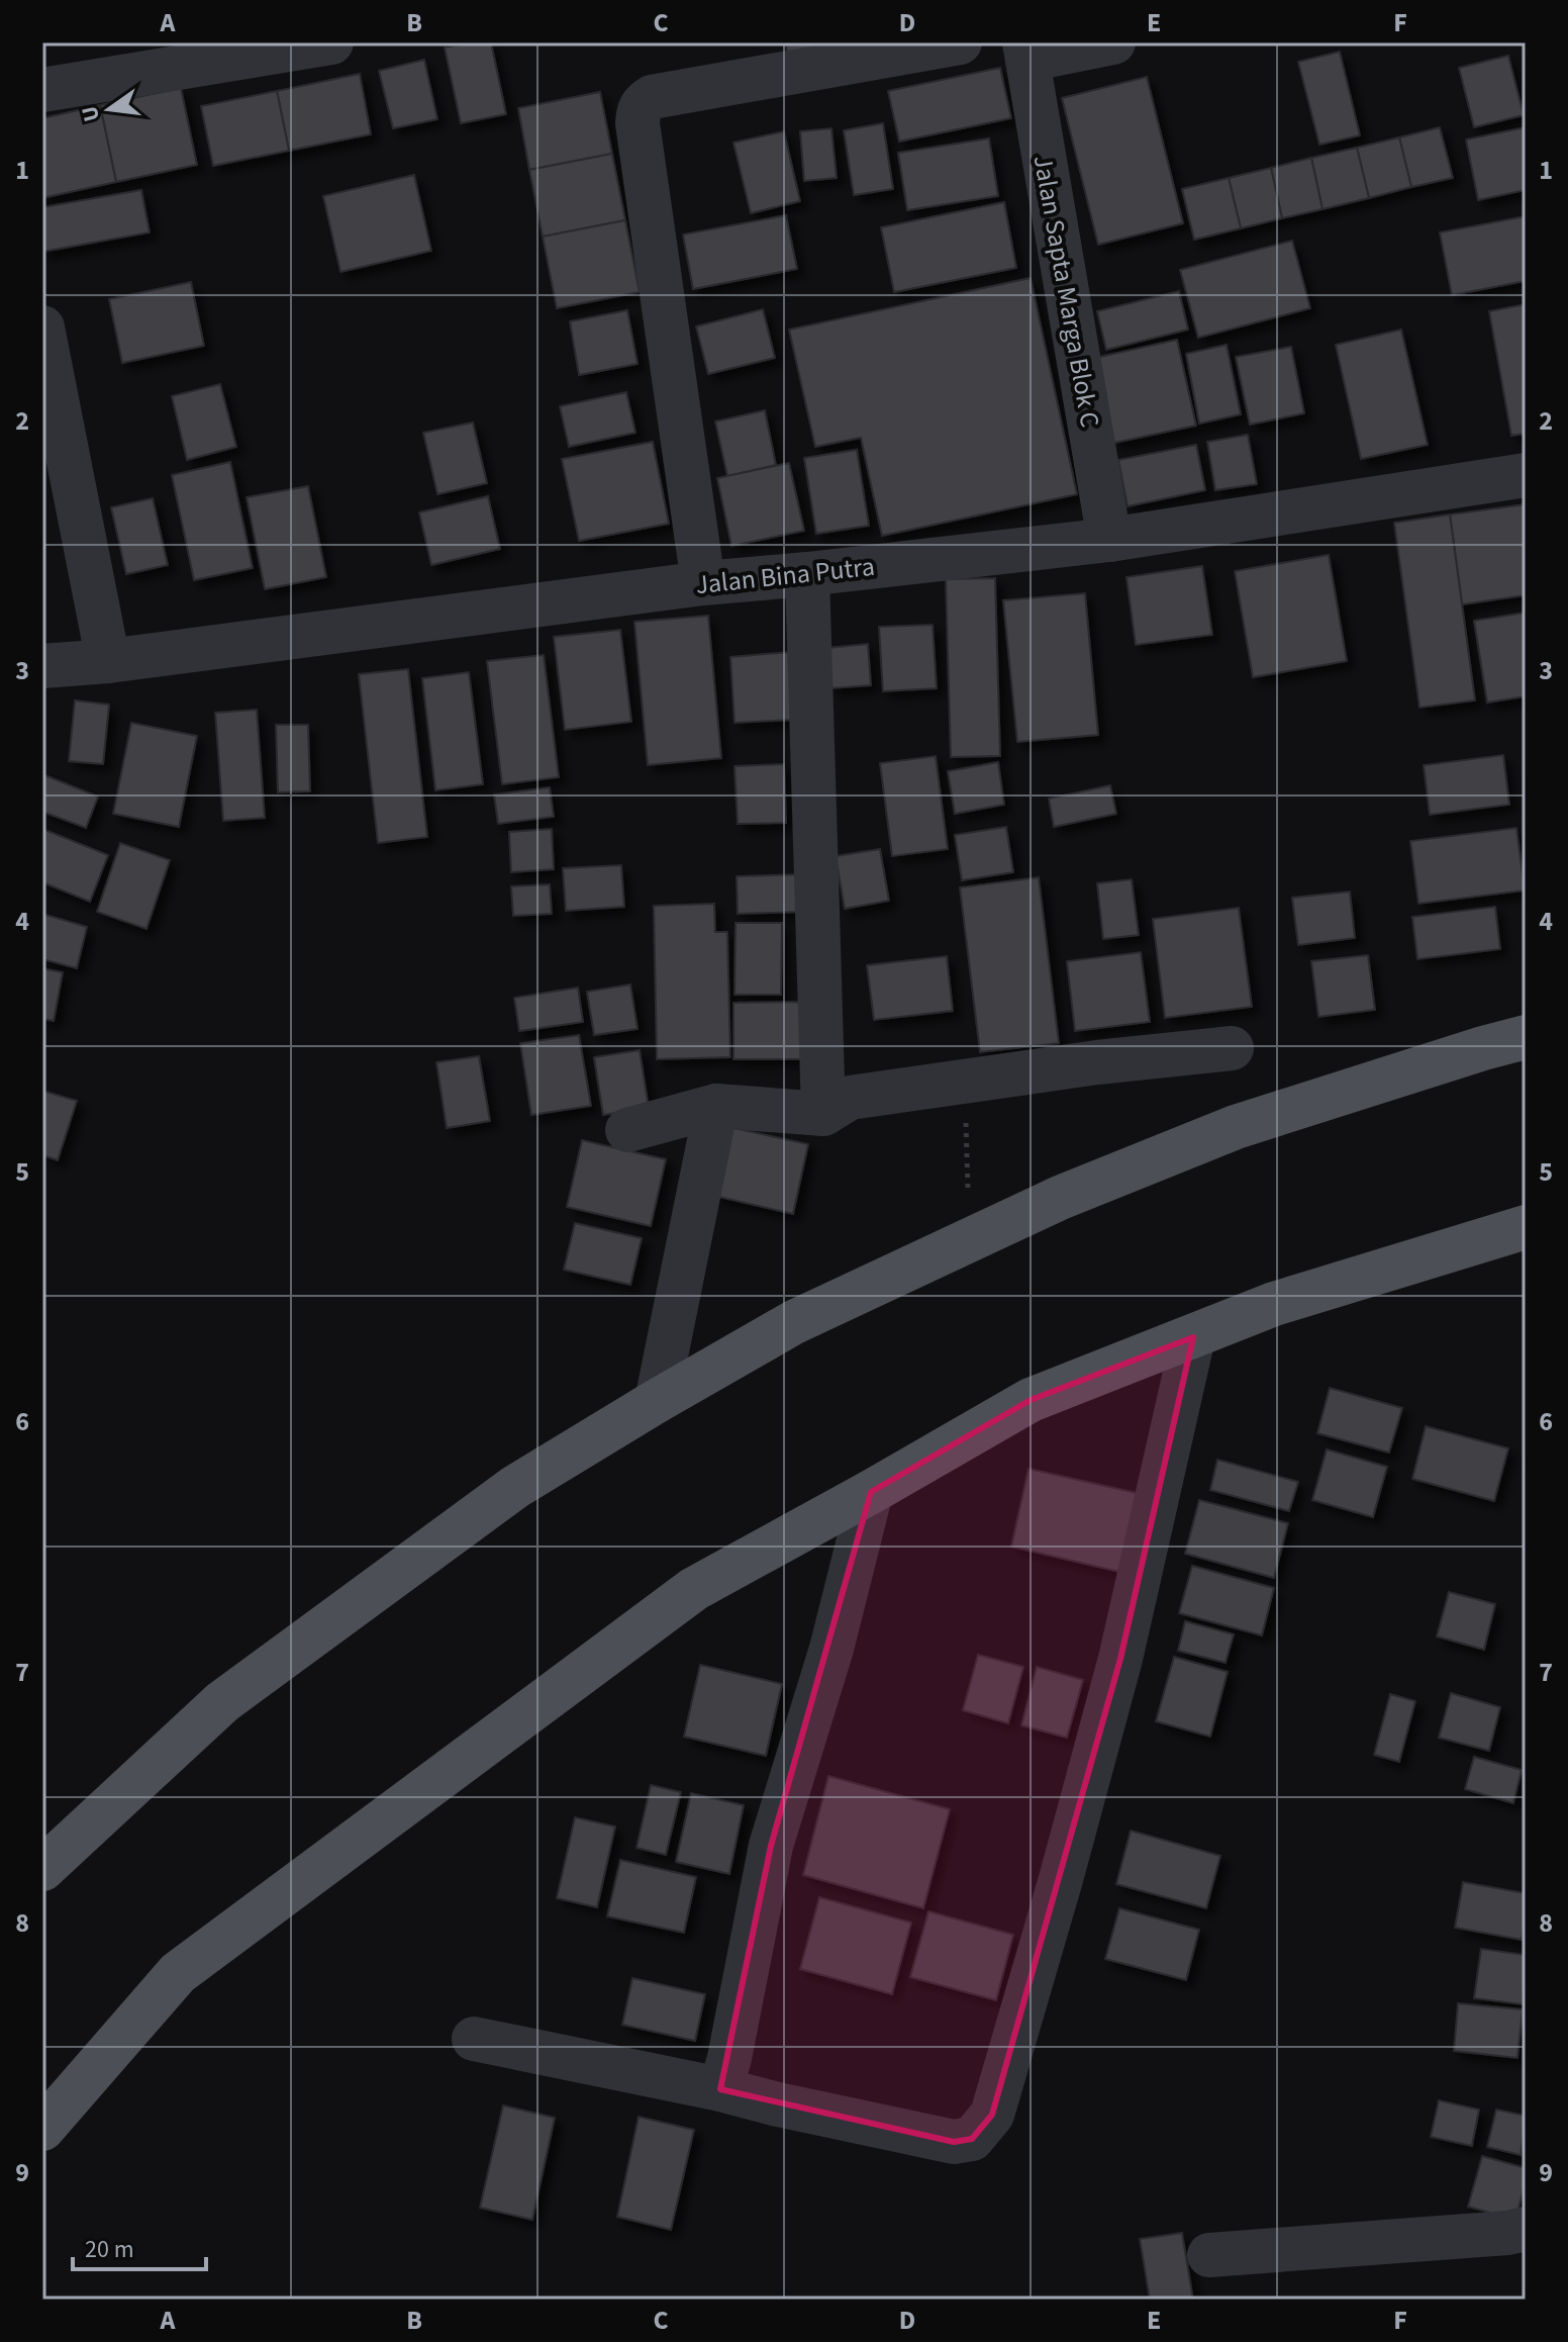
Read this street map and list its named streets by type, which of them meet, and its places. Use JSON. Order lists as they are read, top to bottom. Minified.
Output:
{"streets":{"street":["Jalan Sapta Marga Blok C","Jalan Bina Putra"]},"crossings":[["Jalan Sapta Marga Blok C","Jalan Bina Putra"]],"scale_bar":"20 m","north":"left","grid":{"columns":["A","B","C","D","E","F"],"rows":["1","2","3","4","5","6","7","8","9"]}}
